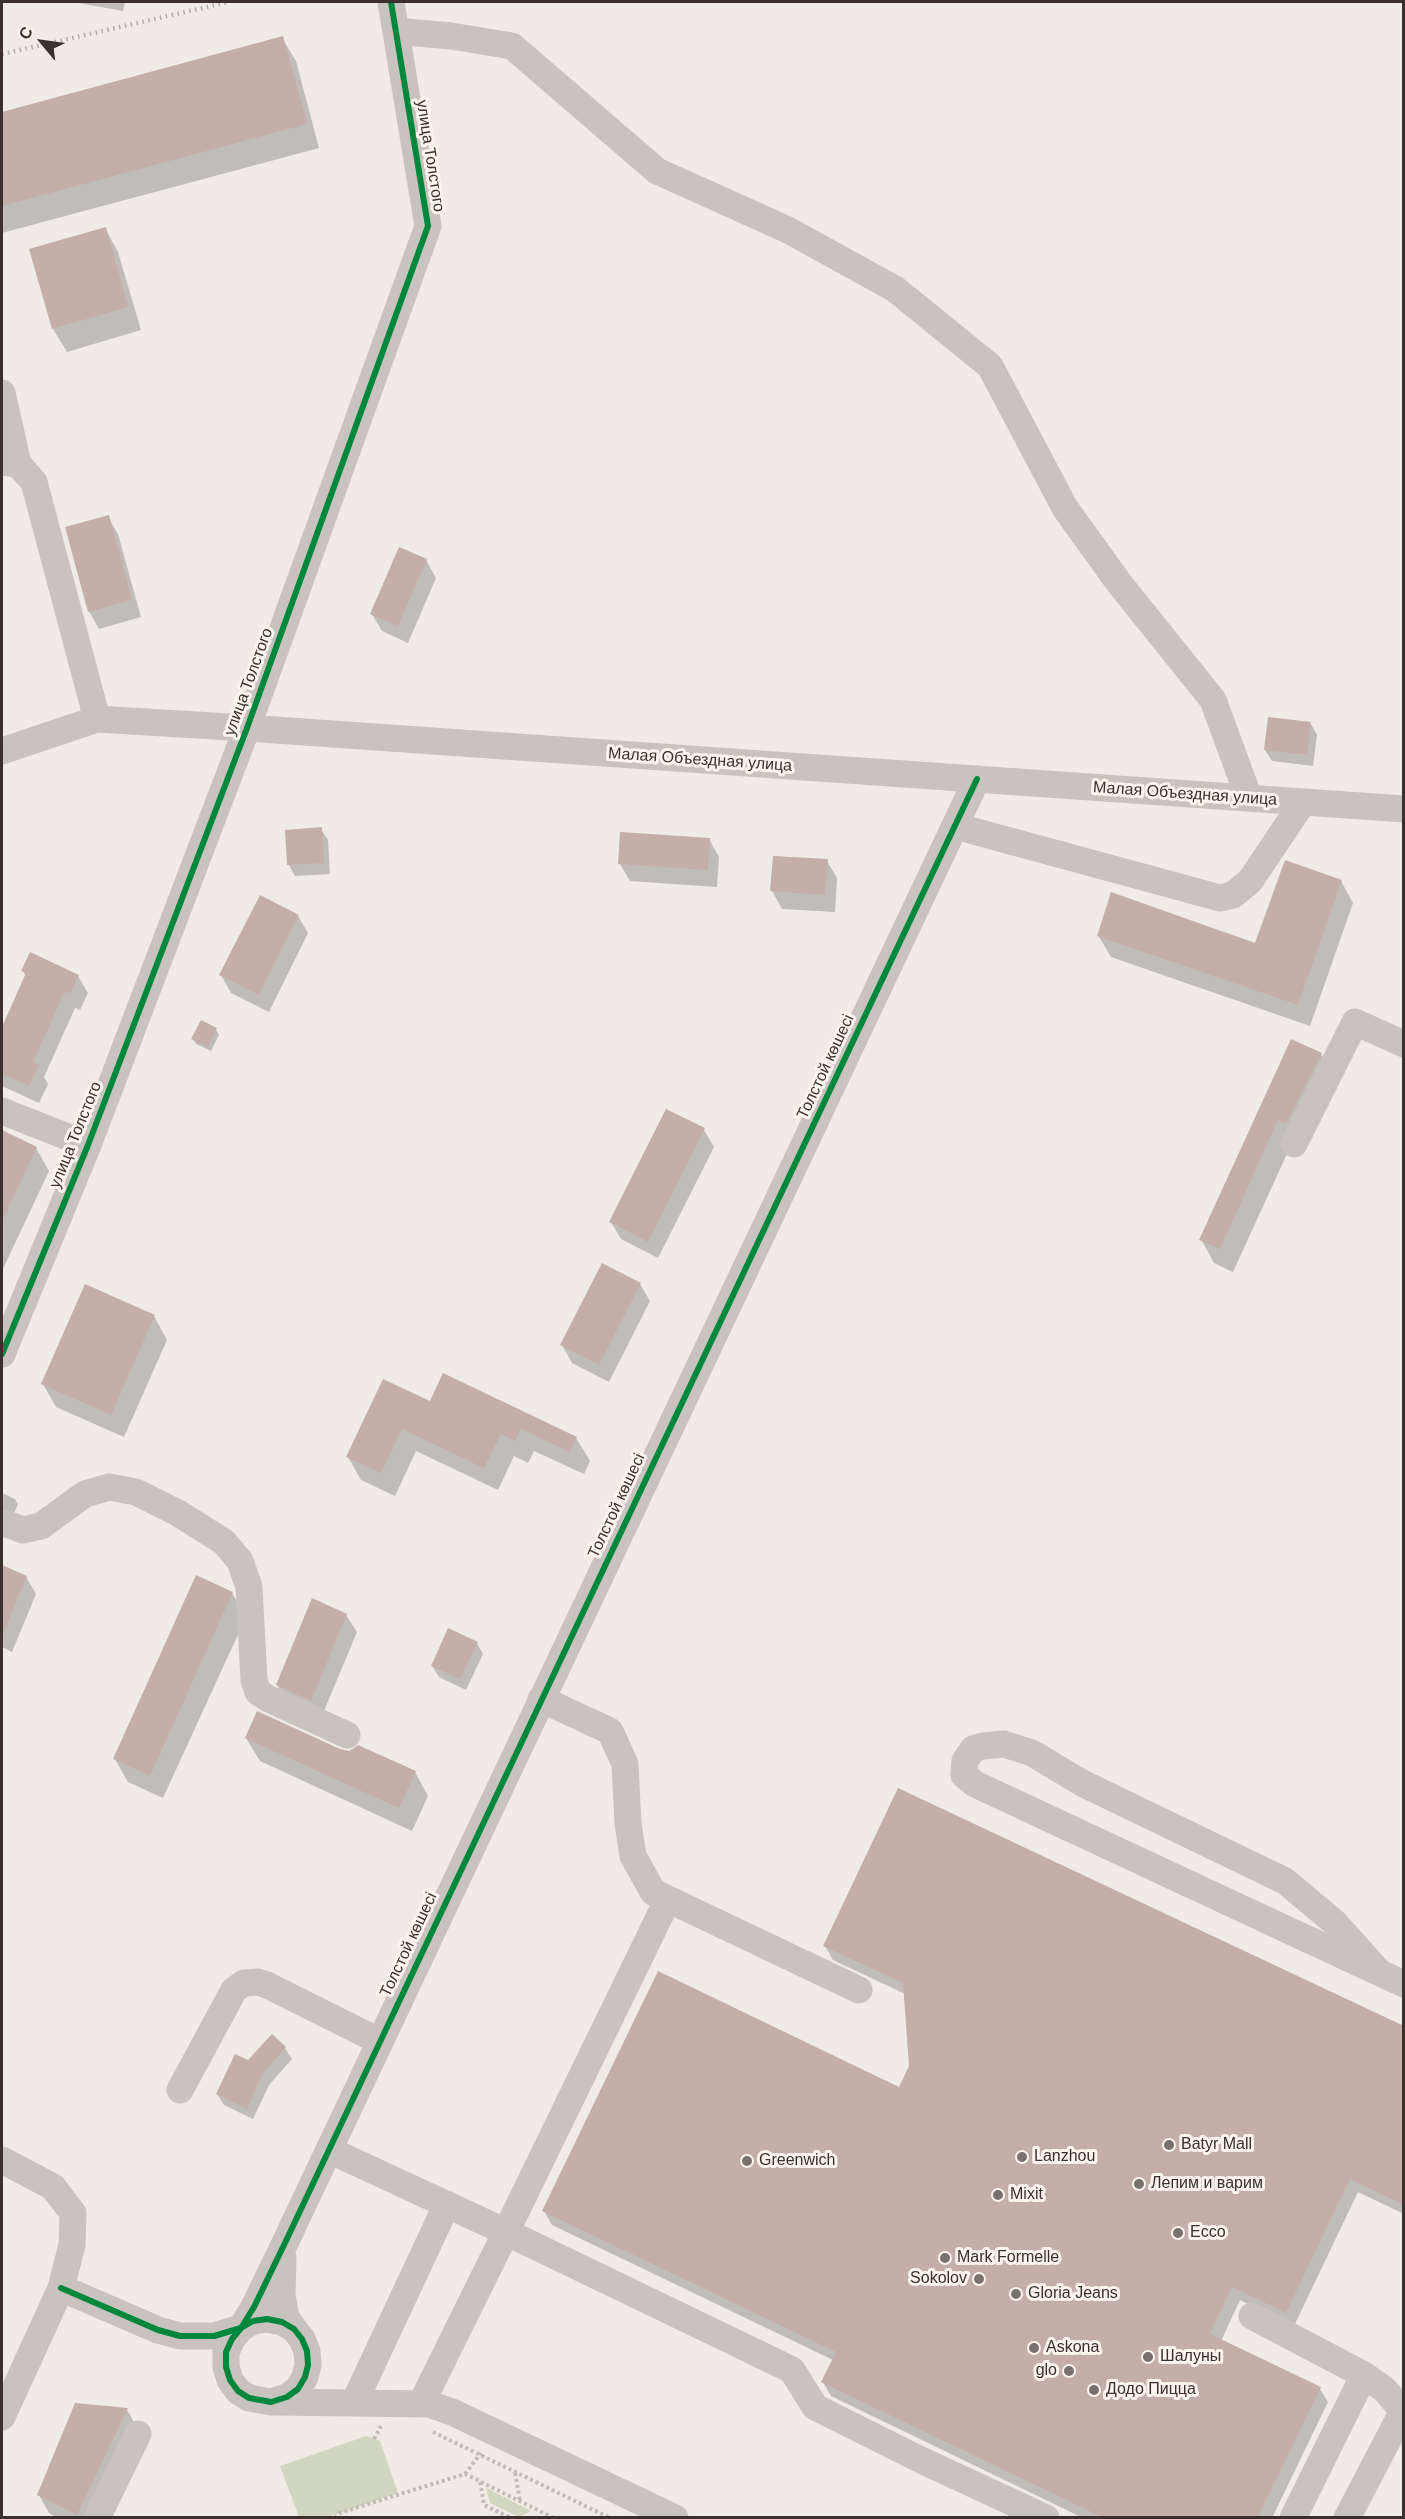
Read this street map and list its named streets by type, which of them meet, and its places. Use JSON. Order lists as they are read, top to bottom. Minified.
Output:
{"streets":{"street":["улица Толстого","Малая Объездная улица","Толстой көшесі"]},"crossings":[["улица Толстого","Малая Объездная улица"],["Малая Объездная улица","Толстой көшесі"]],"places":["Batyr Mall","Lanzhou","Greenwich","Лепим и варим","Mixit","Ecco","Mark Formelle","Sokolov","Gloria Jeans","Askona","Шалуны","glo","Додо Пицца"],"north":"top left"}
